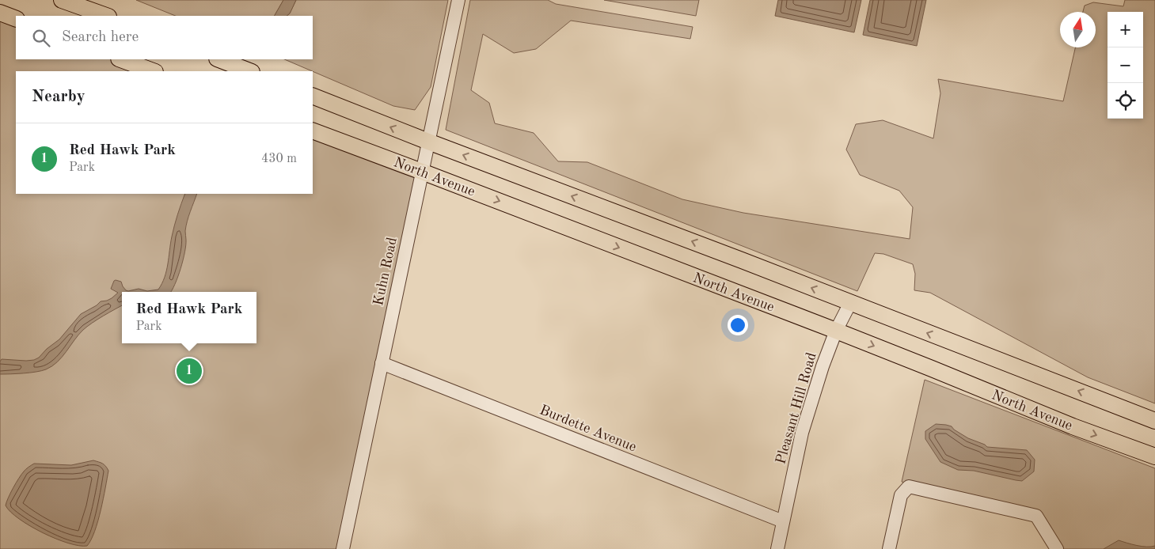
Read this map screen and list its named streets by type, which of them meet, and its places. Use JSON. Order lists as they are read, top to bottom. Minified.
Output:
{"streets":{"main road":["North Avenue"],"street":["Kuhn Road","Pleasant Hill Road","Burdette Avenue"]},"crossings":[["North Avenue","Kuhn Road"],["North Avenue","Pleasant Hill Road"],["Kuhn Road","Burdette Avenue"],["Pleasant Hill Road","Burdette Avenue"]],"north":"top","page":{"map_buttons":["+","−"],"search":"Search here","heading":"Nearby","list":[{"mark":"1","name":"Red Hawk Park","note":"Park","value":"430 m"}],"popup":["Red Hawk Park","Park"],"pins":"1"}}
